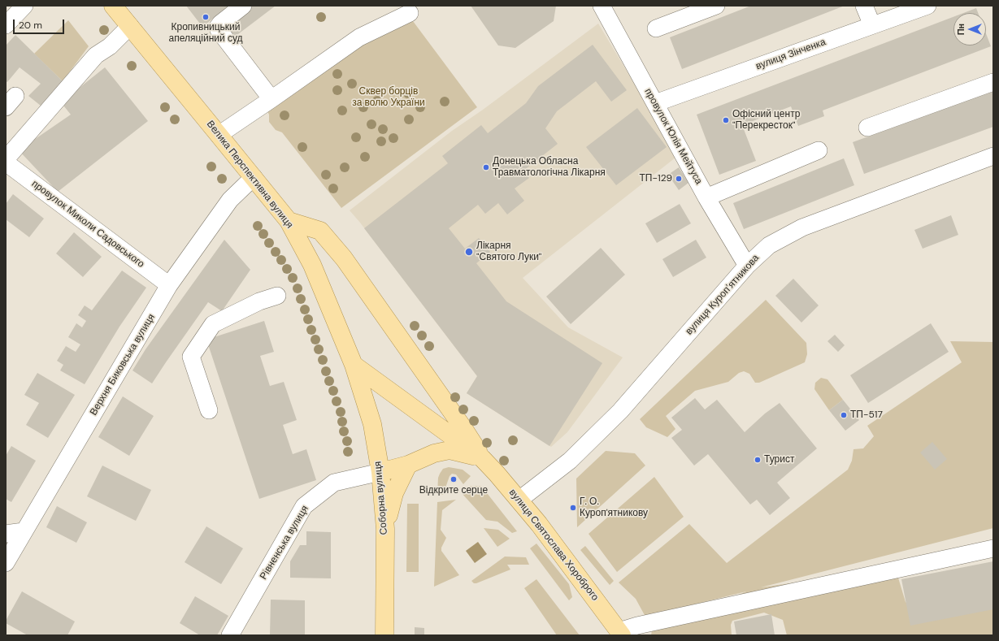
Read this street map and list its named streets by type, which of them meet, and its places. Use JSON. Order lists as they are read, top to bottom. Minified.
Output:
{"streets":{"main road":["Велика Перспективна вулиця","Соборна вулиця","вулиця Святослава Хороброго"],"street":["вулиця Зінченка","провулок Юлія Мейтуса","провулок Миколи Садовського","вулиця Куропʼятникова","Верхня Биковська вулиця","Рівненська вулиця"]},"crossings":[["вулиця Зінченка","провулок Юлія Мейтуса"],["провулок Юлія Мейтуса","вулиця Куропʼятникова"],["Велика Перспективна вулиця","Верхня Биковська вулиця"],["Велика Перспективна вулиця","Соборна вулиця"],["провулок Миколи Садовського","Верхня Биковська вулиця"],["вулиця Куропʼятникова","вулиця Святослава Хороброго"],["Соборна вулиця","Рівненська вулиця"]],"parks":["Сквер борців за волю України"],"places":["Кропивницький апеляційний суд","Офісний центр \"Перекресток\"","Донецька Обласна Травматологічна Лікарня","ТП-129","Лікарня \"Святого Луки\"","ТП-517","Турист","Відкрите серце","Г. О. Куроп'ятникову"],"scale_bar":"20 m","north":"left"}
